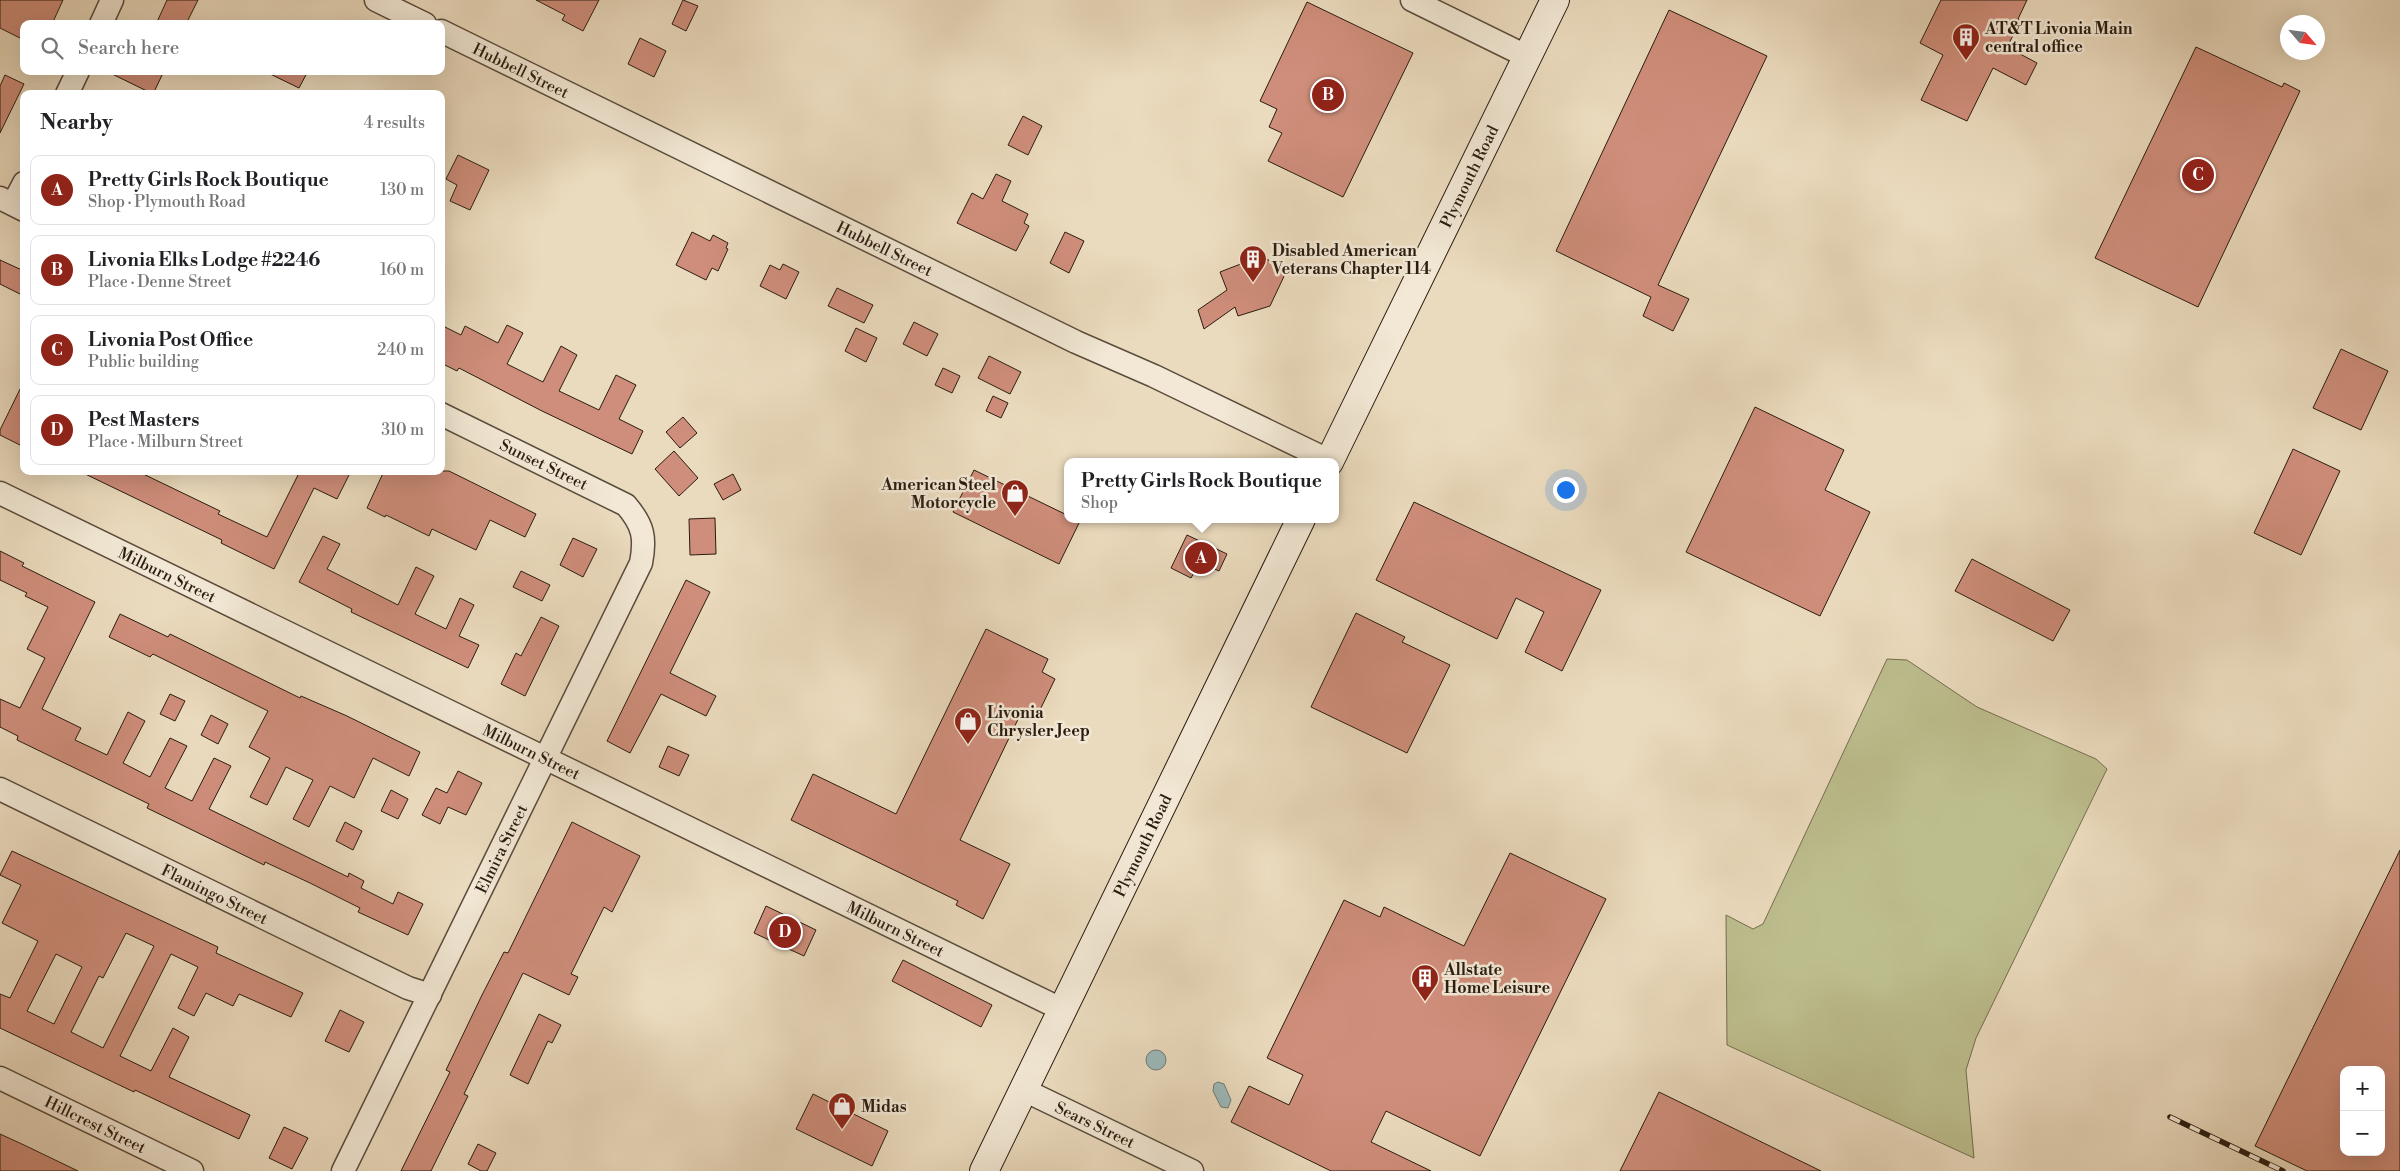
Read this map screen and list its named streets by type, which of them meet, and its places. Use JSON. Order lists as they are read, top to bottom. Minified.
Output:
{"streets":{"main road":["Plymouth Road"],"street":["Hubbell Street","Sunset Street","Milburn Street","Elmira Street","Flamingo Street","Sears Street","Hillcrest Street"]},"crossings":[["Plymouth Road","Milburn Street"],["Plymouth Road","Sears Street"],["Sunset Street","Elmira Street"],["Milburn Street","Elmira Street"],["Elmira Street","Flamingo Street"]],"places":{"building":["AT&T Livonia Main central office","Disabled American Veterans Chapter 114","Allstate Home Leisure"],"shop":["American Steel Motorcycle","Livonia Chrysler Jeep","Midas"]},"north":"bottom right","page":{"search":"Search here","pins":["B","C","A","D"],"heading":["Nearby","4 results"],"list":[{"mark":"A","name":"Pretty Girls Rock Boutique","note":"Shop · Plymouth Road","value":"130 m"},{"mark":"B","name":"Livonia Elks Lodge #2246","note":"Place · Denne Street","value":"160 m"},{"mark":"C","name":"Livonia Post Office","note":"Public building","value":"240 m"},{"mark":"D","name":"Pest Masters","note":"Place · Milburn Street","value":"310 m"}],"popup":["Pretty Girls Rock Boutique","Shop"],"map_buttons":["+","−"]}}
